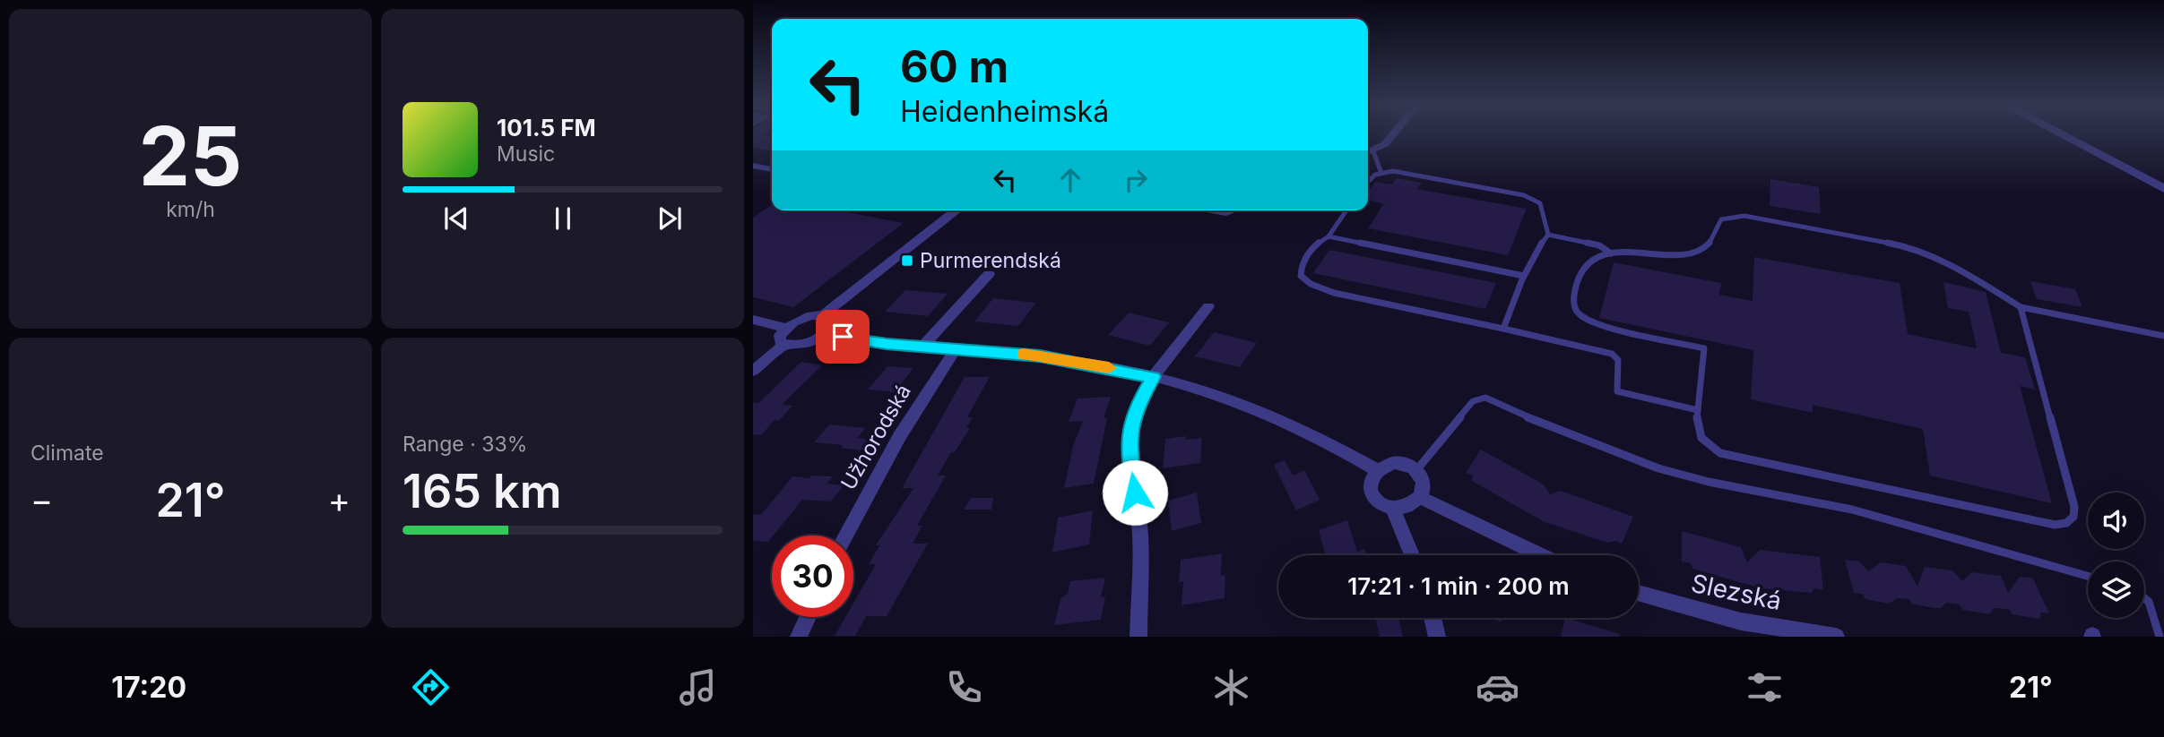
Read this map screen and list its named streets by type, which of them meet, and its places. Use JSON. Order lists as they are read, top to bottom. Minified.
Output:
{"streets":{"street":["Užhorodská","Slezská"]},"places":{"transit":["Purmerendská"]},"page":{"tile":[["25","km/h"],"Climate",["Range · 33%","165 km"]],"turn":["60 m","Heidenheimská"],"song":["101.5 FM","Music"],"heat":["−","21°","+"],"limit":"30","trip":"17:21 · 1 min · 200 m","tabs":["17:20","21°"]}}
